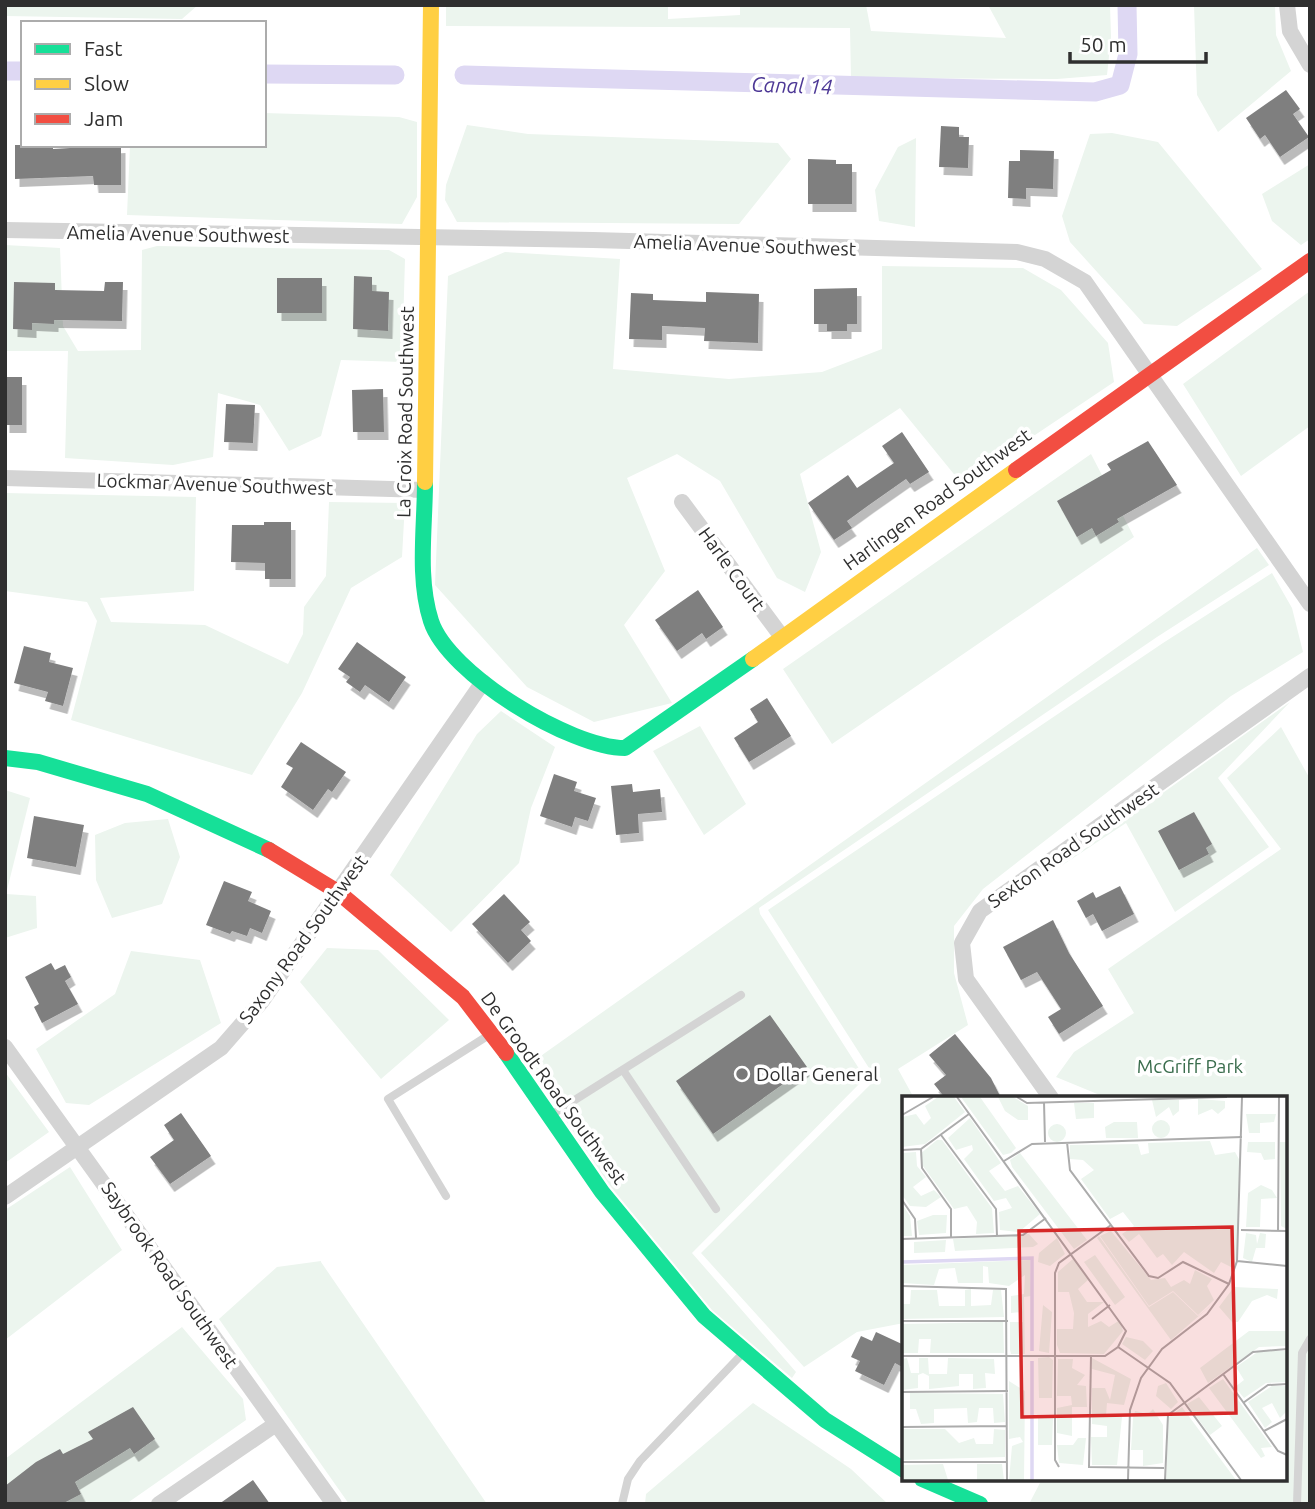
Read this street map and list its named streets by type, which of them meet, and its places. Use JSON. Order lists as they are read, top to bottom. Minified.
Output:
{"streets":{"street":["Amelia Avenue Southwest","La Croix Road Southwest","Lockmar Avenue Southwest","Harlingen Road Southwest","Harle Court","Sexton Road Southwest","Saxony Road Southwest","De Groodt Road Southwest","Saybrook Road Southwest"]},"crossings":[["Amelia Avenue Southwest","La Croix Road Southwest"],["Amelia Avenue Southwest","Harlingen Road Southwest"],["La Croix Road Southwest","Lockmar Avenue Southwest"],["La Croix Road Southwest","Harlingen Road Southwest"],["La Croix Road Southwest","Saxony Road Southwest"],["Harlingen Road Southwest","Harle Court"],["Saxony Road Southwest","De Groodt Road Southwest"],["Saxony Road Southwest","Saybrook Road Southwest"]],"water":["Canal 14"],"parks":["McGriff Park"],"places":["Dollar General"],"legend":["Fast","Slow","Jam"],"scale_bar":"50 m"}
